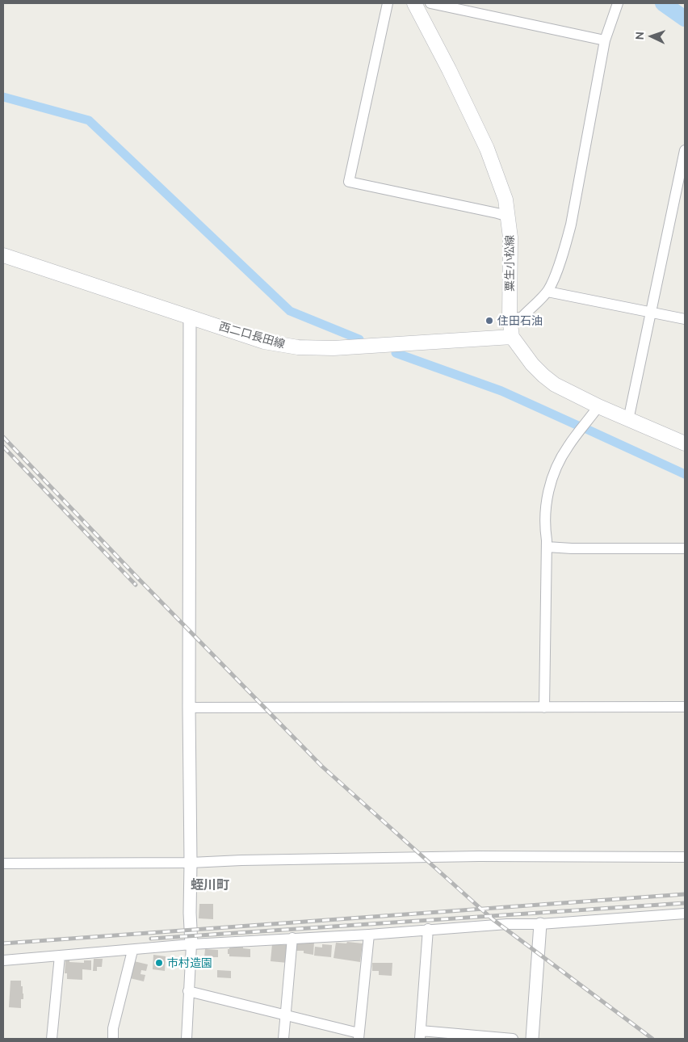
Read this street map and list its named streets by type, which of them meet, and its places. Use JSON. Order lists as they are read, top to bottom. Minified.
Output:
{"streets":{"main road":["粟生小松線","西二口長田線"]},"crossings":[["粟生小松線","西二口長田線"]],"districts":["蛭川町"],"places":["住田石油","市村造園"],"north":"left"}
